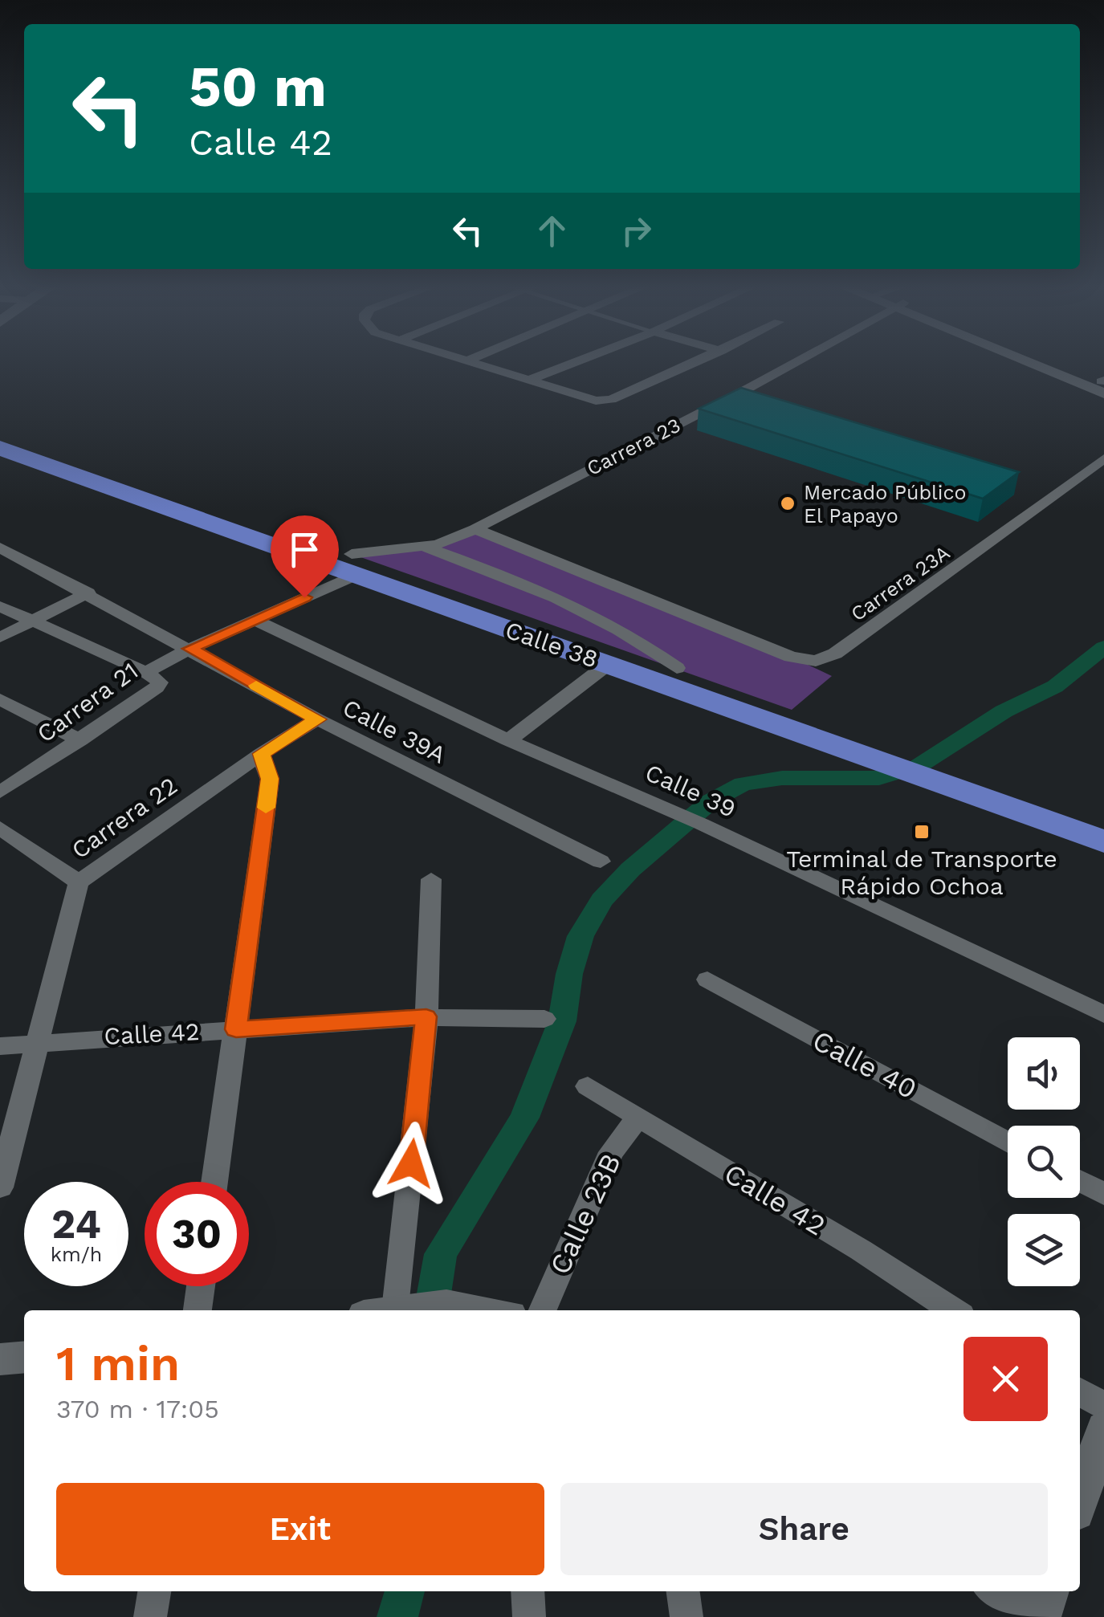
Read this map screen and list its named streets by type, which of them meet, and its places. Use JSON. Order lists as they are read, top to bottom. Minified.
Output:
{"streets":{"highway":["Calle 38"],"street":["Carrera 23","Carrera 23A","Carrera 21","Calle 39A","Calle 39","Carrera 22","Calle 42","Calle 40","Calle 23B"]},"crossings":[["Carrera 23","Carrera 23A"],["Carrera 23","Calle 38"],["Carrera 23","Carrera 21"],["Calle 38","Carrera 21"],["Carrera 21","Calle 39A"],["Carrera 21","Calle 39"],["Calle 39A","Carrera 22"],["Carrera 22","Calle 42"],["Calle 42","Calle 23B"]],"places":{"other":["Mercado Público El Papayo"],"transit":["Terminal de Transporte Rápido Ochoa"]},"page":{"turn":["50 m","Calle 42"],"speed":"24 km/h","limit":"30","heading":["1 min","370 m · 17:05"],"buttons":["Exit","Share"]}}
